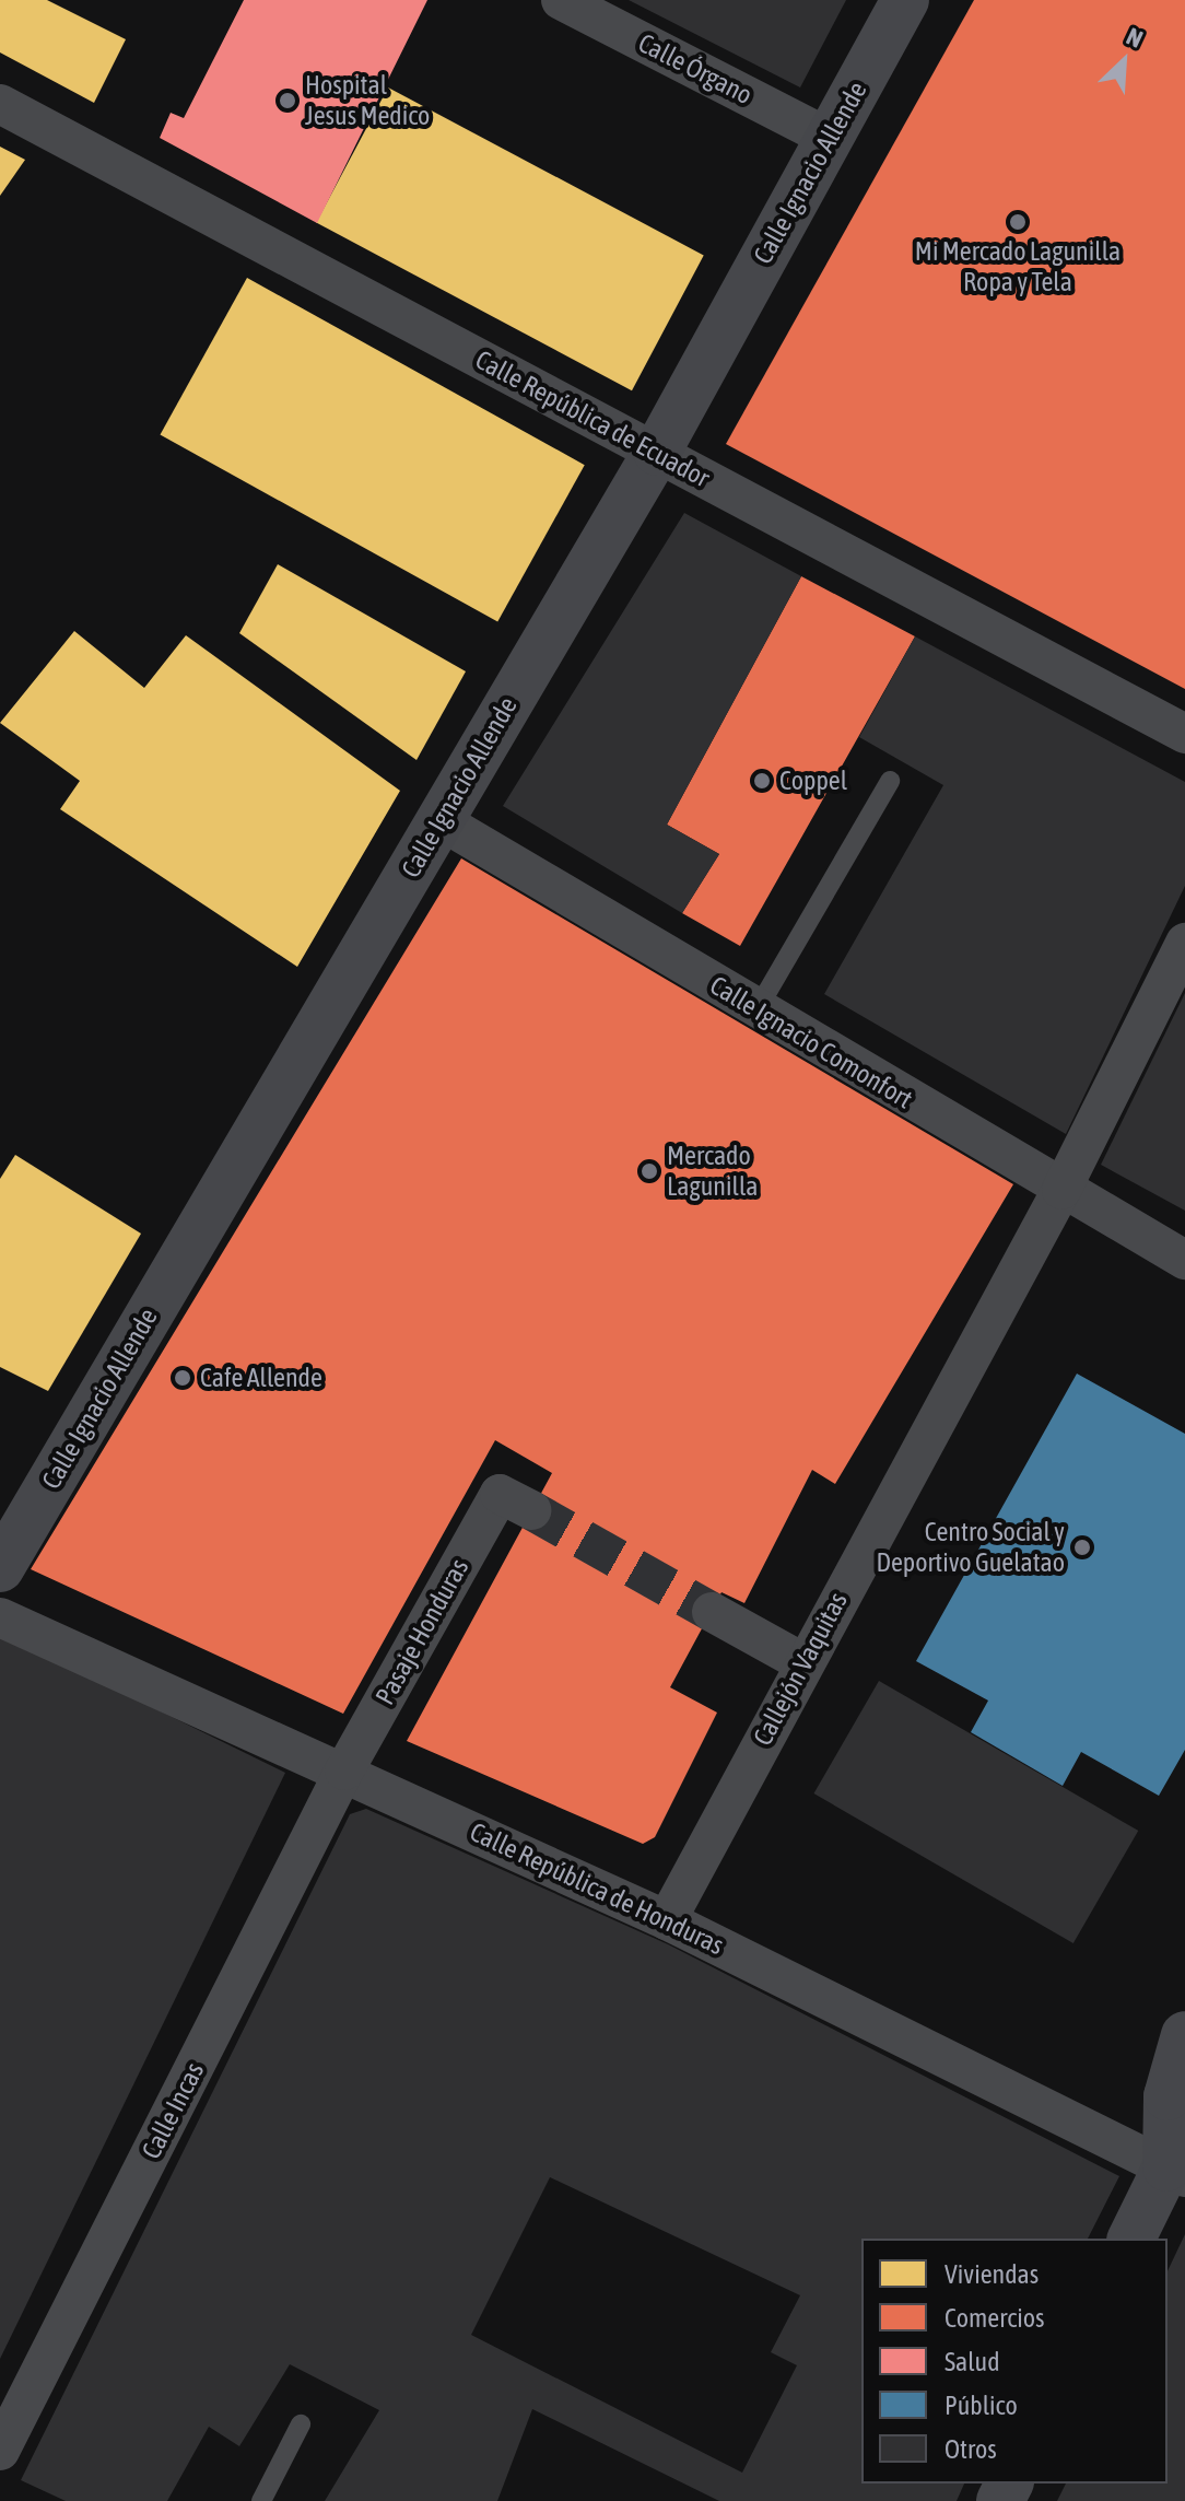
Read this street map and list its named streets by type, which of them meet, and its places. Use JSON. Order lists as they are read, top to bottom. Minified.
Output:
{"streets":{"street":["Calle Órgano","Calle Ignacio Allende","Calle República de Ecuador","Calle Ignacio Comonfort","Pasaje Honduras","Callejón Vaquitas","Calle República de Honduras","Calle Incas"]},"crossings":[["Calle Órgano","Calle Ignacio Allende"],["Calle Ignacio Allende","Calle República de Ecuador"],["Calle Ignacio Allende","Calle Ignacio Comonfort"],["Calle Ignacio Comonfort","Callejón Vaquitas"],["Pasaje Honduras","Calle República de Honduras"],["Pasaje Honduras","Calle Incas"],["Callejón Vaquitas","Calle República de Honduras"],["Calle República de Honduras","Calle Incas"]],"places":["Hospital Jesus Medico","Mi Mercado Lagunilla Ropa y Tela","Coppel","Mercado Lagunilla","Cafe Allende","Centro Social y Deportivo Guelatao"],"legend":["Viviendas","Comercios","Salud","Público","Otros"],"north":"top right"}
